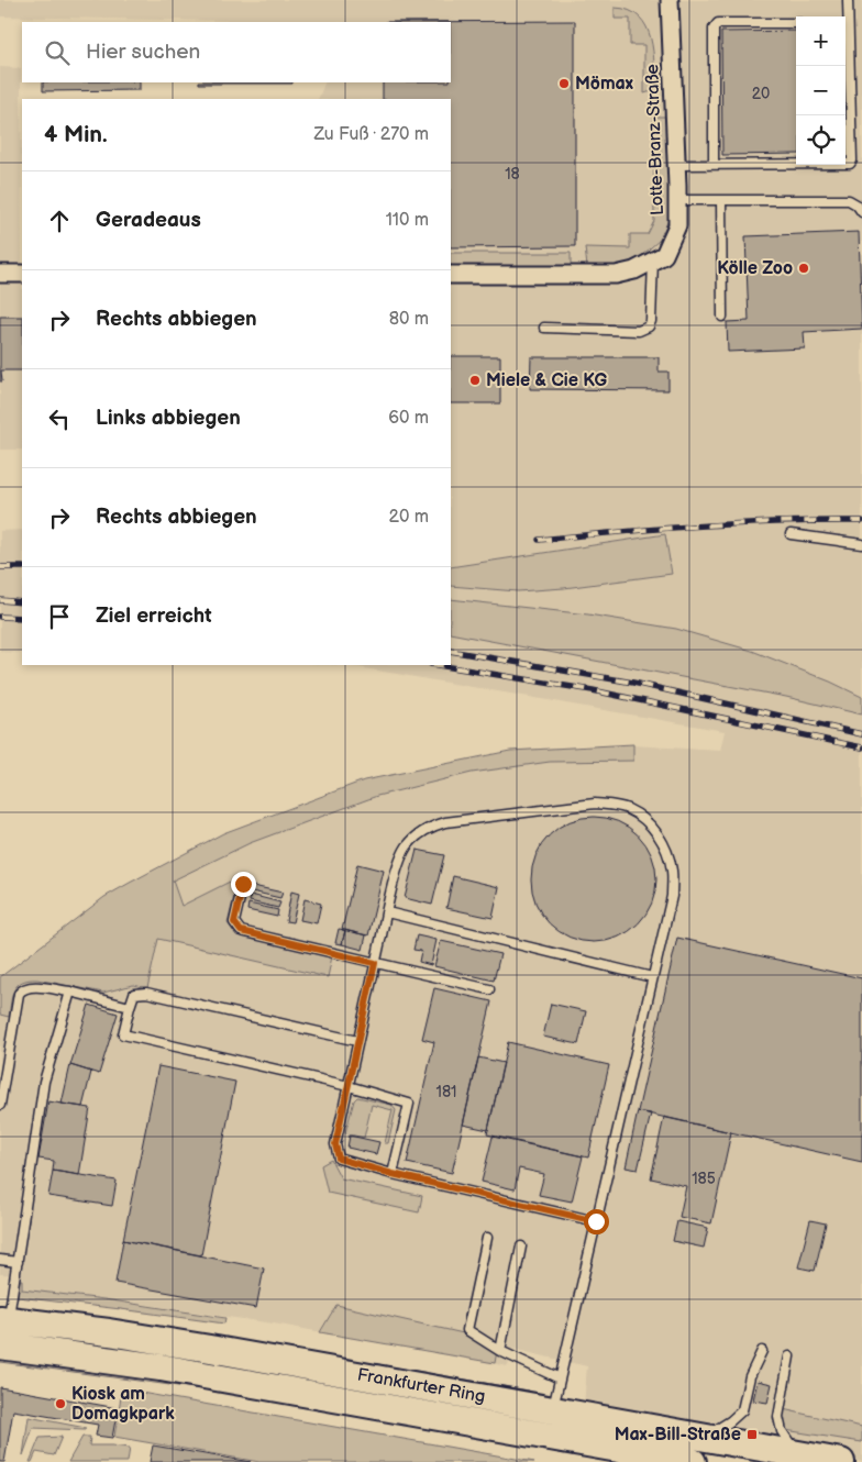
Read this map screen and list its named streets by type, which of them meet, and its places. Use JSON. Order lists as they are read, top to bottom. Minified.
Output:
{"streets":{"main road":["Frankfurter Ring"],"street":["Lotte-Branz-Straße"]},"places":{"other":["Mömax","Kölle Zoo","Miele & Cie KG","Kiosk am Domagkpark"],"transit":["Max-Bill-Straße"]},"house_numbers":["20","18","181","185"],"page":{"map_buttons":["+","−"],"search":"Hier suchen","heading":["4 Min.","Zu Fuß · 270 m"],"list":[["Geradeaus","110 m"],["Rechts abbiegen","80 m"],["Links abbiegen","60 m"],["Rechts abbiegen","20 m"],"Ziel erreicht"]}}
